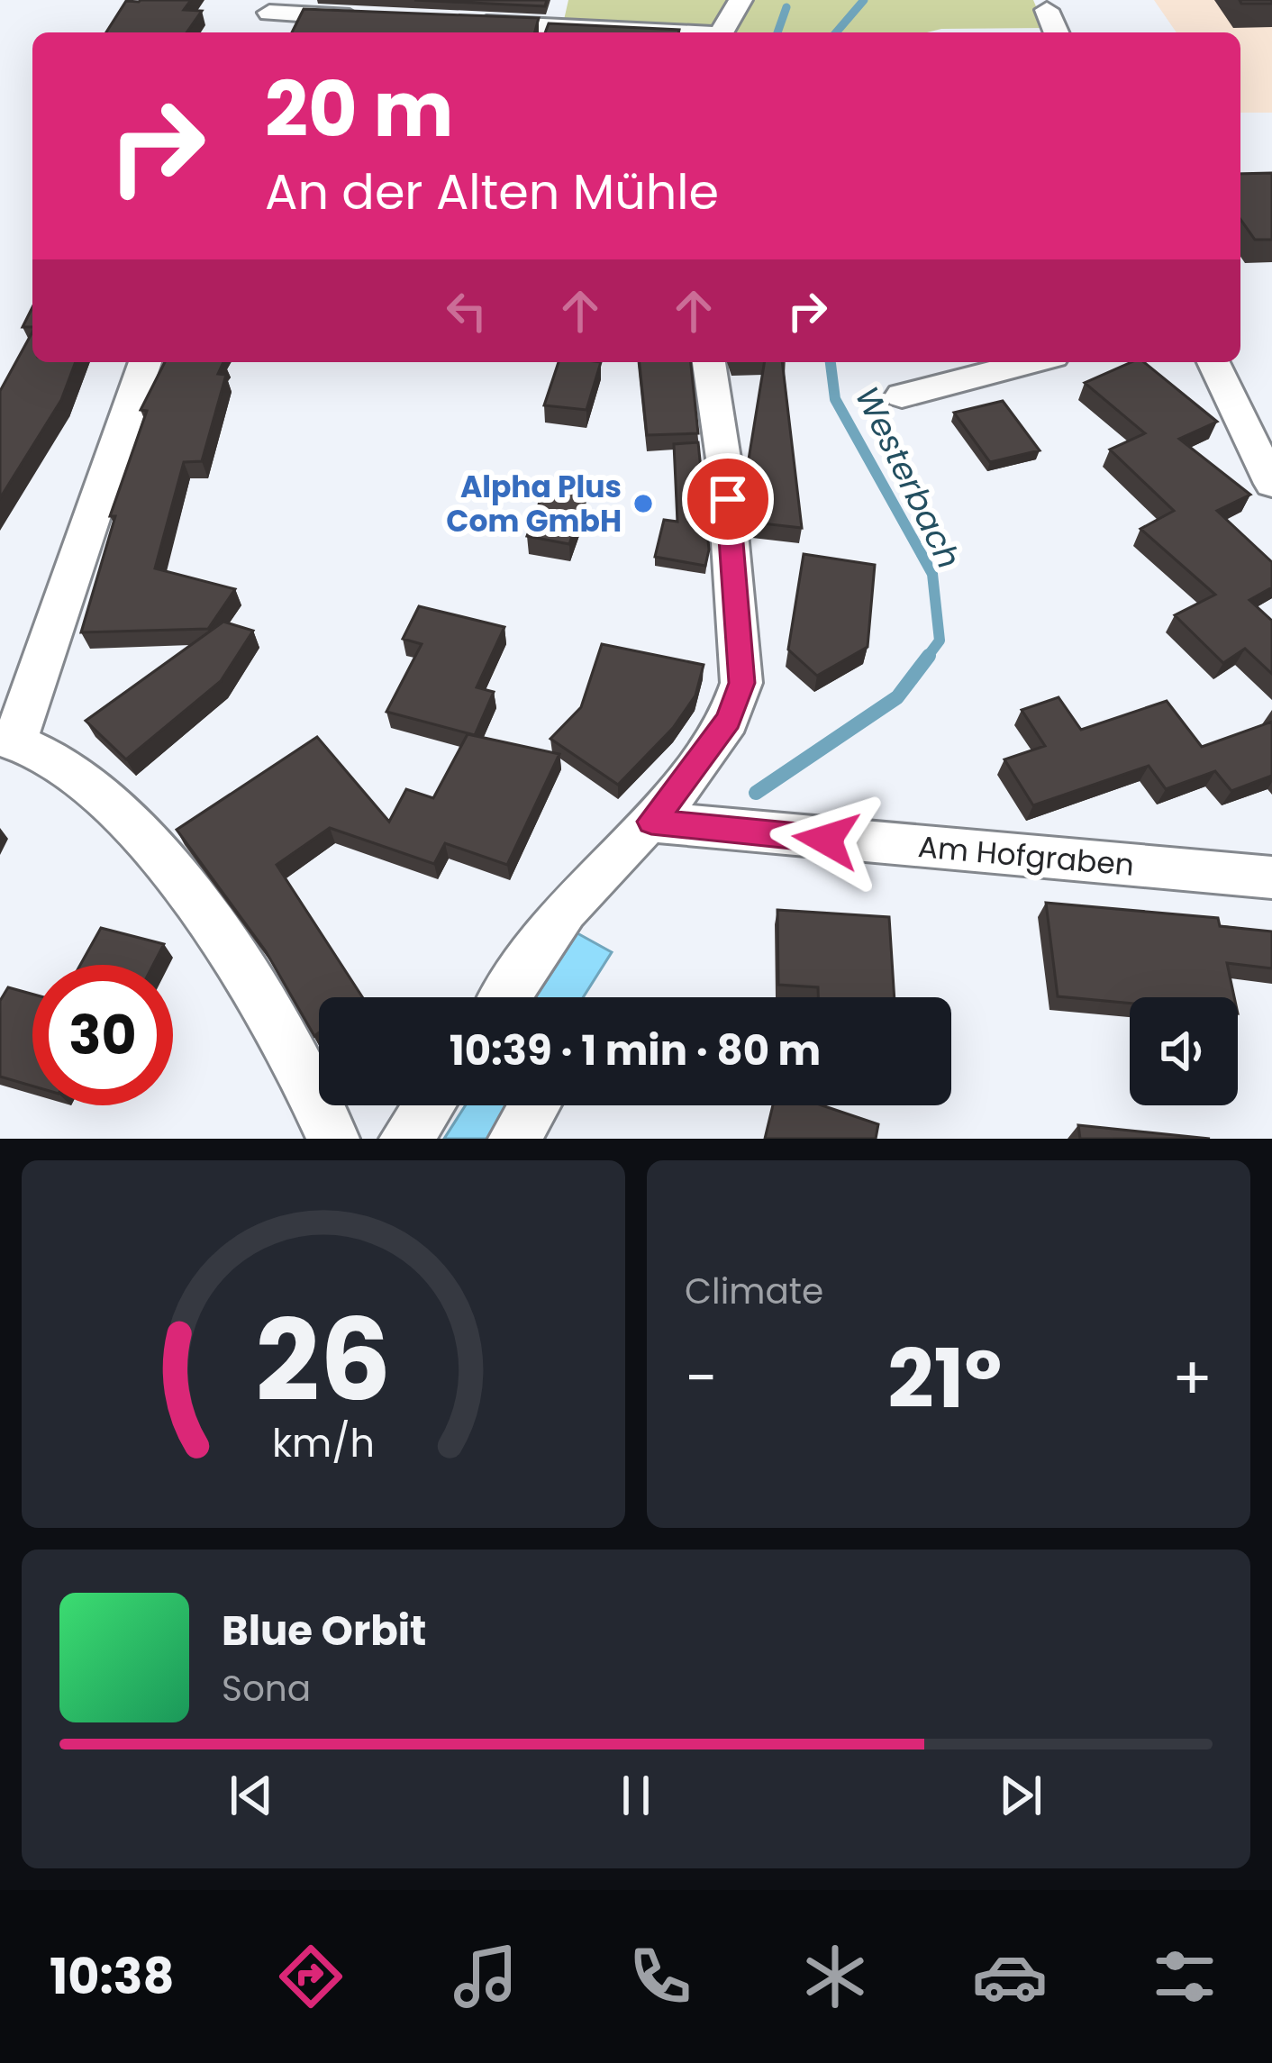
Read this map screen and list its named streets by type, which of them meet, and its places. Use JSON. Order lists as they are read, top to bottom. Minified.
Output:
{"streets":{"street":["Am Hofgraben"]},"water":["Westerbach"],"places":["Alpha Plus Com GmbH"],"page":{"turn":["20 m","An der Alten Mühle"],"limit":"30","trip":"10:39 · 1 min · 80 m","tile":"Climate","heat":["−","21°","+"],"song":["Blue Orbit","Sona"],"tabs":"10:38","gauge":["26","km/h"]}}
